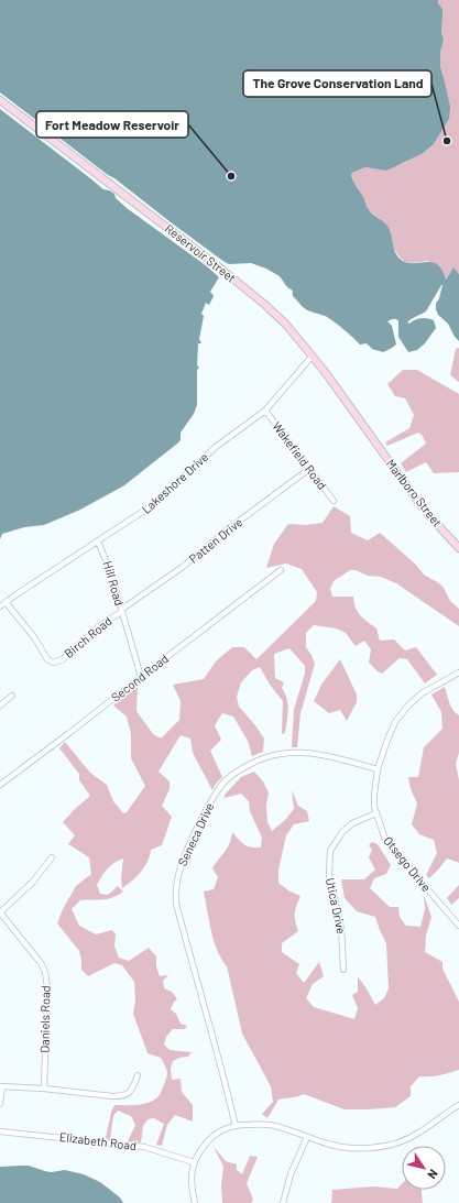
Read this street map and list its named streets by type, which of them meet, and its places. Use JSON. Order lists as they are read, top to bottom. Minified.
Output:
{"streets":{"street":["Reservoir Street","Wakefield Road","Lakeshore Drive","Marlboro Street","Patten Drive","Hill Road","Birch Road","Second Road","Seneca Drive","Otsego Drive","Utica Drive","Daniels Road","Elizabeth Road"]},"crossings":[["Reservoir Street","Lakeshore Drive"],["Reservoir Street","Marlboro Street"],["Wakefield Road","Lakeshore Drive"],["Wakefield Road","Patten Drive"],["Lakeshore Drive","Hill Road"],["Lakeshore Drive","Birch Road"],["Patten Drive","Hill Road"],["Patten Drive","Birch Road"],["Hill Road","Birch Road"],["Hill Road","Second Road"],["Seneca Drive","Otsego Drive"],["Otsego Drive","Utica Drive"]],"places":["The Grove Conservation Land","Fort Meadow Reservoir"],"north":"bottom right"}
